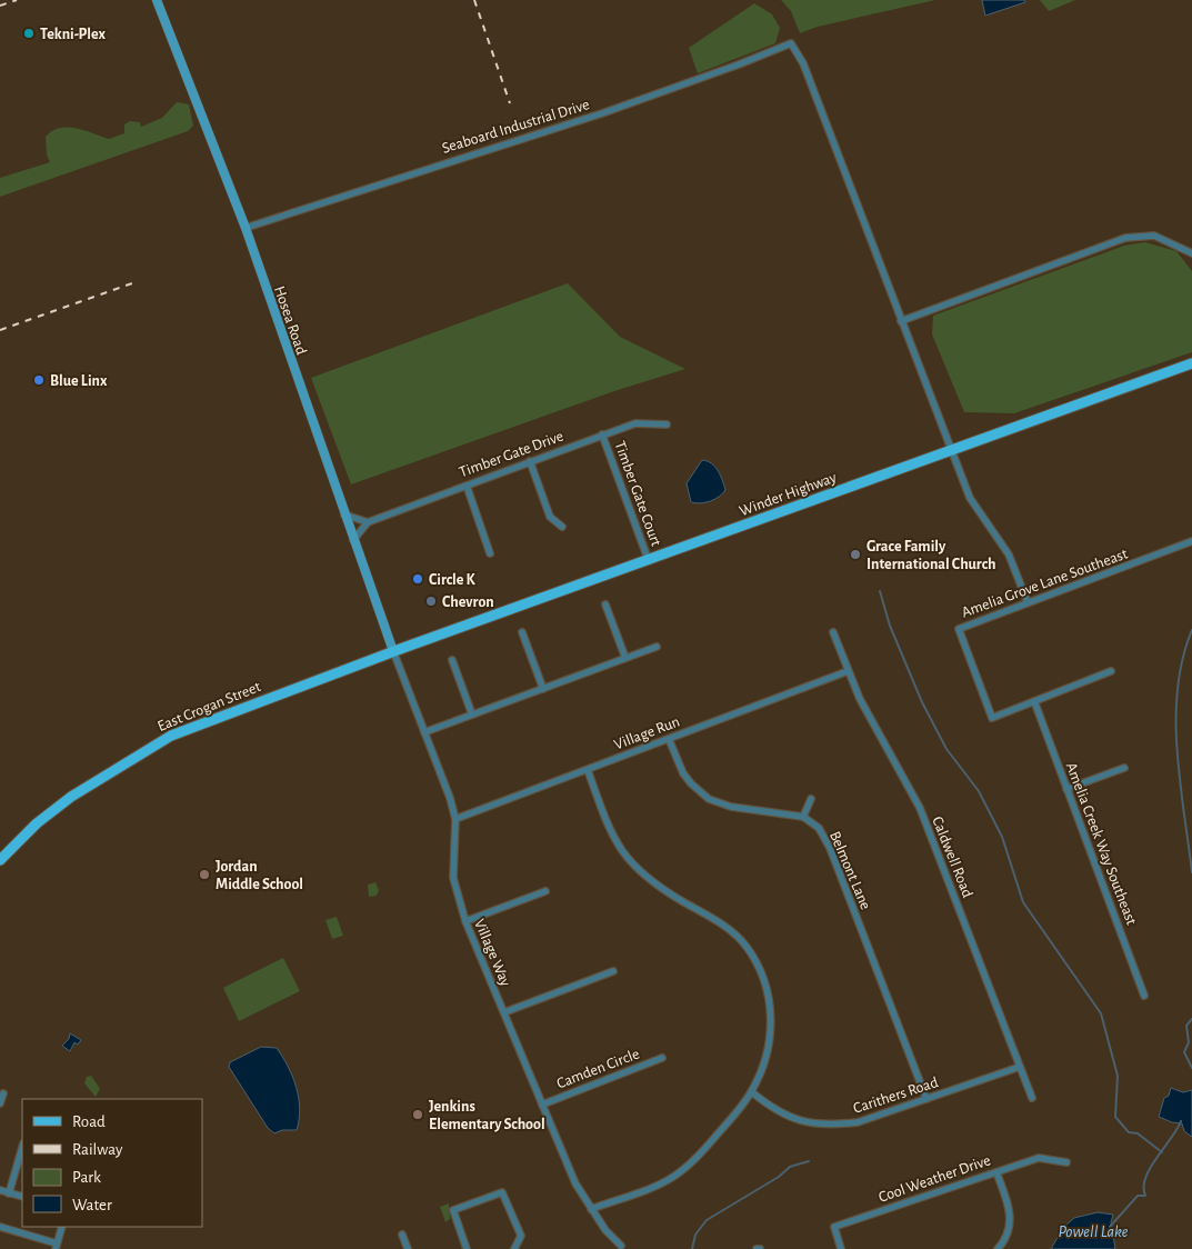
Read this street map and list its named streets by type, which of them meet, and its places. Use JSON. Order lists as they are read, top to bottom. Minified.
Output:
{"streets":{"main road":["Winder Highway","East Crogan Street"],"street":["Seaboard Industrial Drive","Hosea Road","Timber Gate Drive","Timber Gate Court","Amelia Grove Lane Southeast","Village Run","Amelia Creek Way Southeast","Caldwell Road","Belmont Lane","Village Way","Camden Circle","Carithers Road","Cool Weather Drive"]},"crossings":[["Seaboard Industrial Drive","Hosea Road"],["Hosea Road","Winder Highway"],["Hosea Road","East Crogan Street"],["Hosea Road","Village Way"],["Timber Gate Drive","Timber Gate Court"],["Timber Gate Court","Winder Highway"],["Winder Highway","East Crogan Street"],["Winder Highway","Village Way"],["Amelia Grove Lane Southeast","Amelia Creek Way Southeast"],["East Crogan Street","Village Way"],["Village Run","Caldwell Road"],["Village Run","Village Way"],["Caldwell Road","Carithers Road"],["Belmont Lane","Carithers Road"],["Village Way","Camden Circle"]],"water":["Powell Lake"],"places":["Tekni-Plex","Blue Linx","Grace Family International Church","Circle K","Chevron","Jordan Middle School","Jenkins Elementary School"],"legend":["Road","Railway","Park","Water"]}
